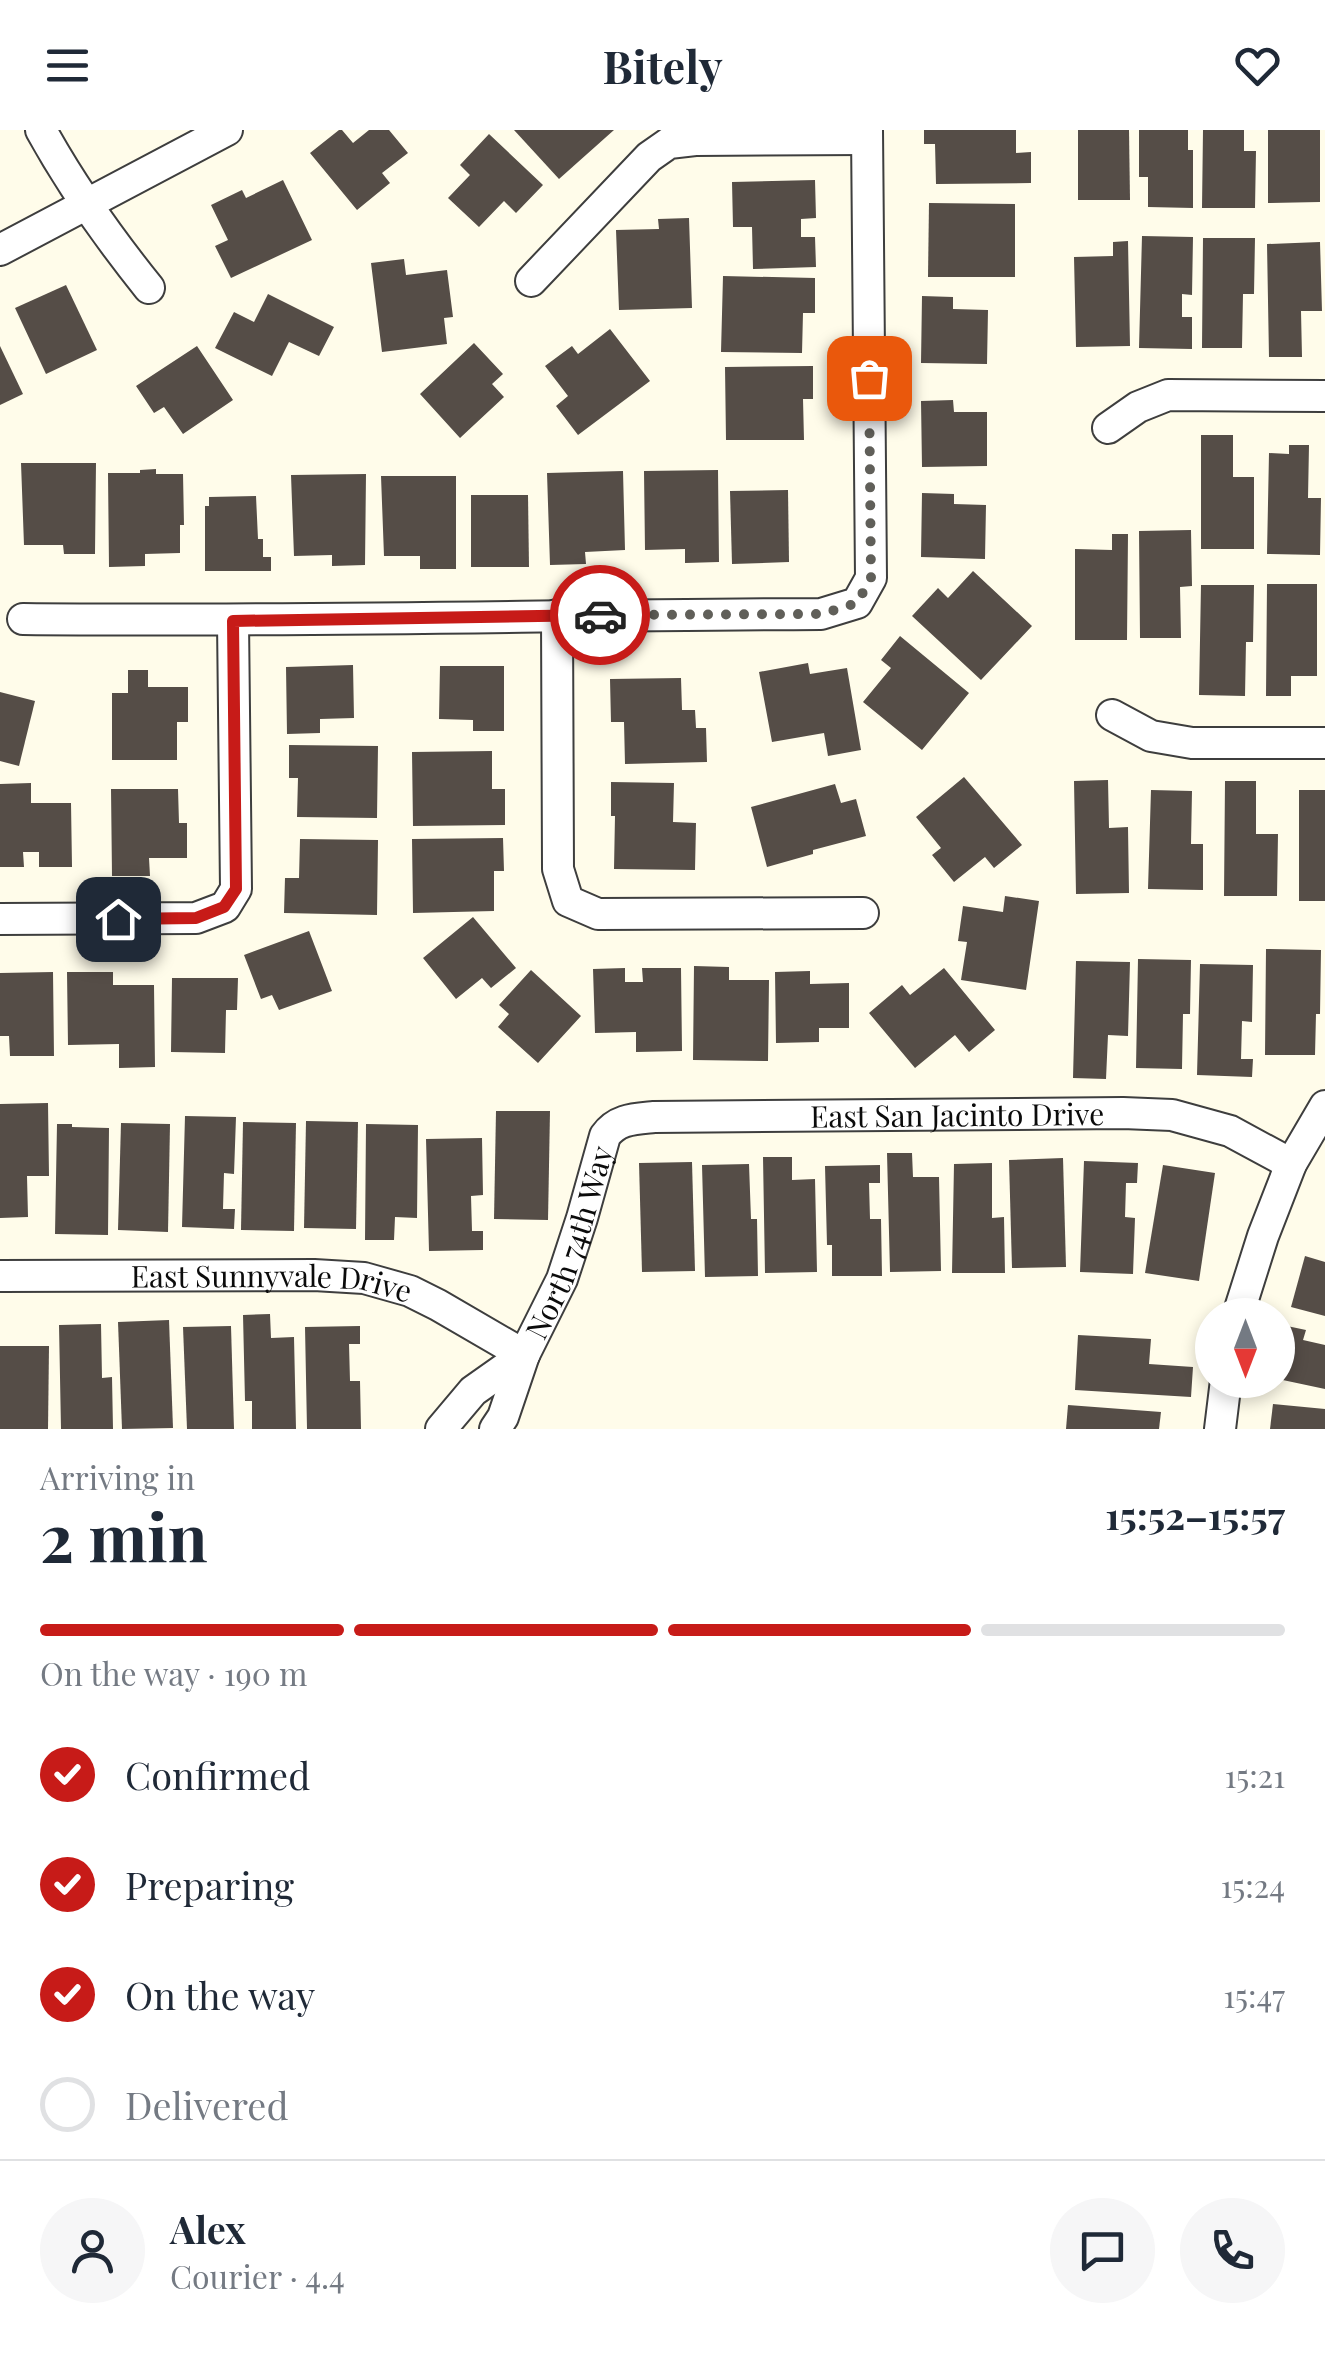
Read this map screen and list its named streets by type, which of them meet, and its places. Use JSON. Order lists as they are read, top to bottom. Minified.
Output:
{"streets":{"street":["East San Jacinto Drive","North 74th Way","East Sunnyvale Drive"]},"crossings":[["East San Jacinto Drive","North 74th Way"],["North 74th Way","East Sunnyvale Drive"]],"north":"bottom","page":{"header":"Bitely","heading":["2 min","Arriving in","15:52–15:57"],"panel":["Alex","Courier · 4.4"],"bar":"On the way · 190 m","list":[["Confirmed","15:21"],["Preparing","15:24"],["On the way","15:47"],"Delivered"]}}
